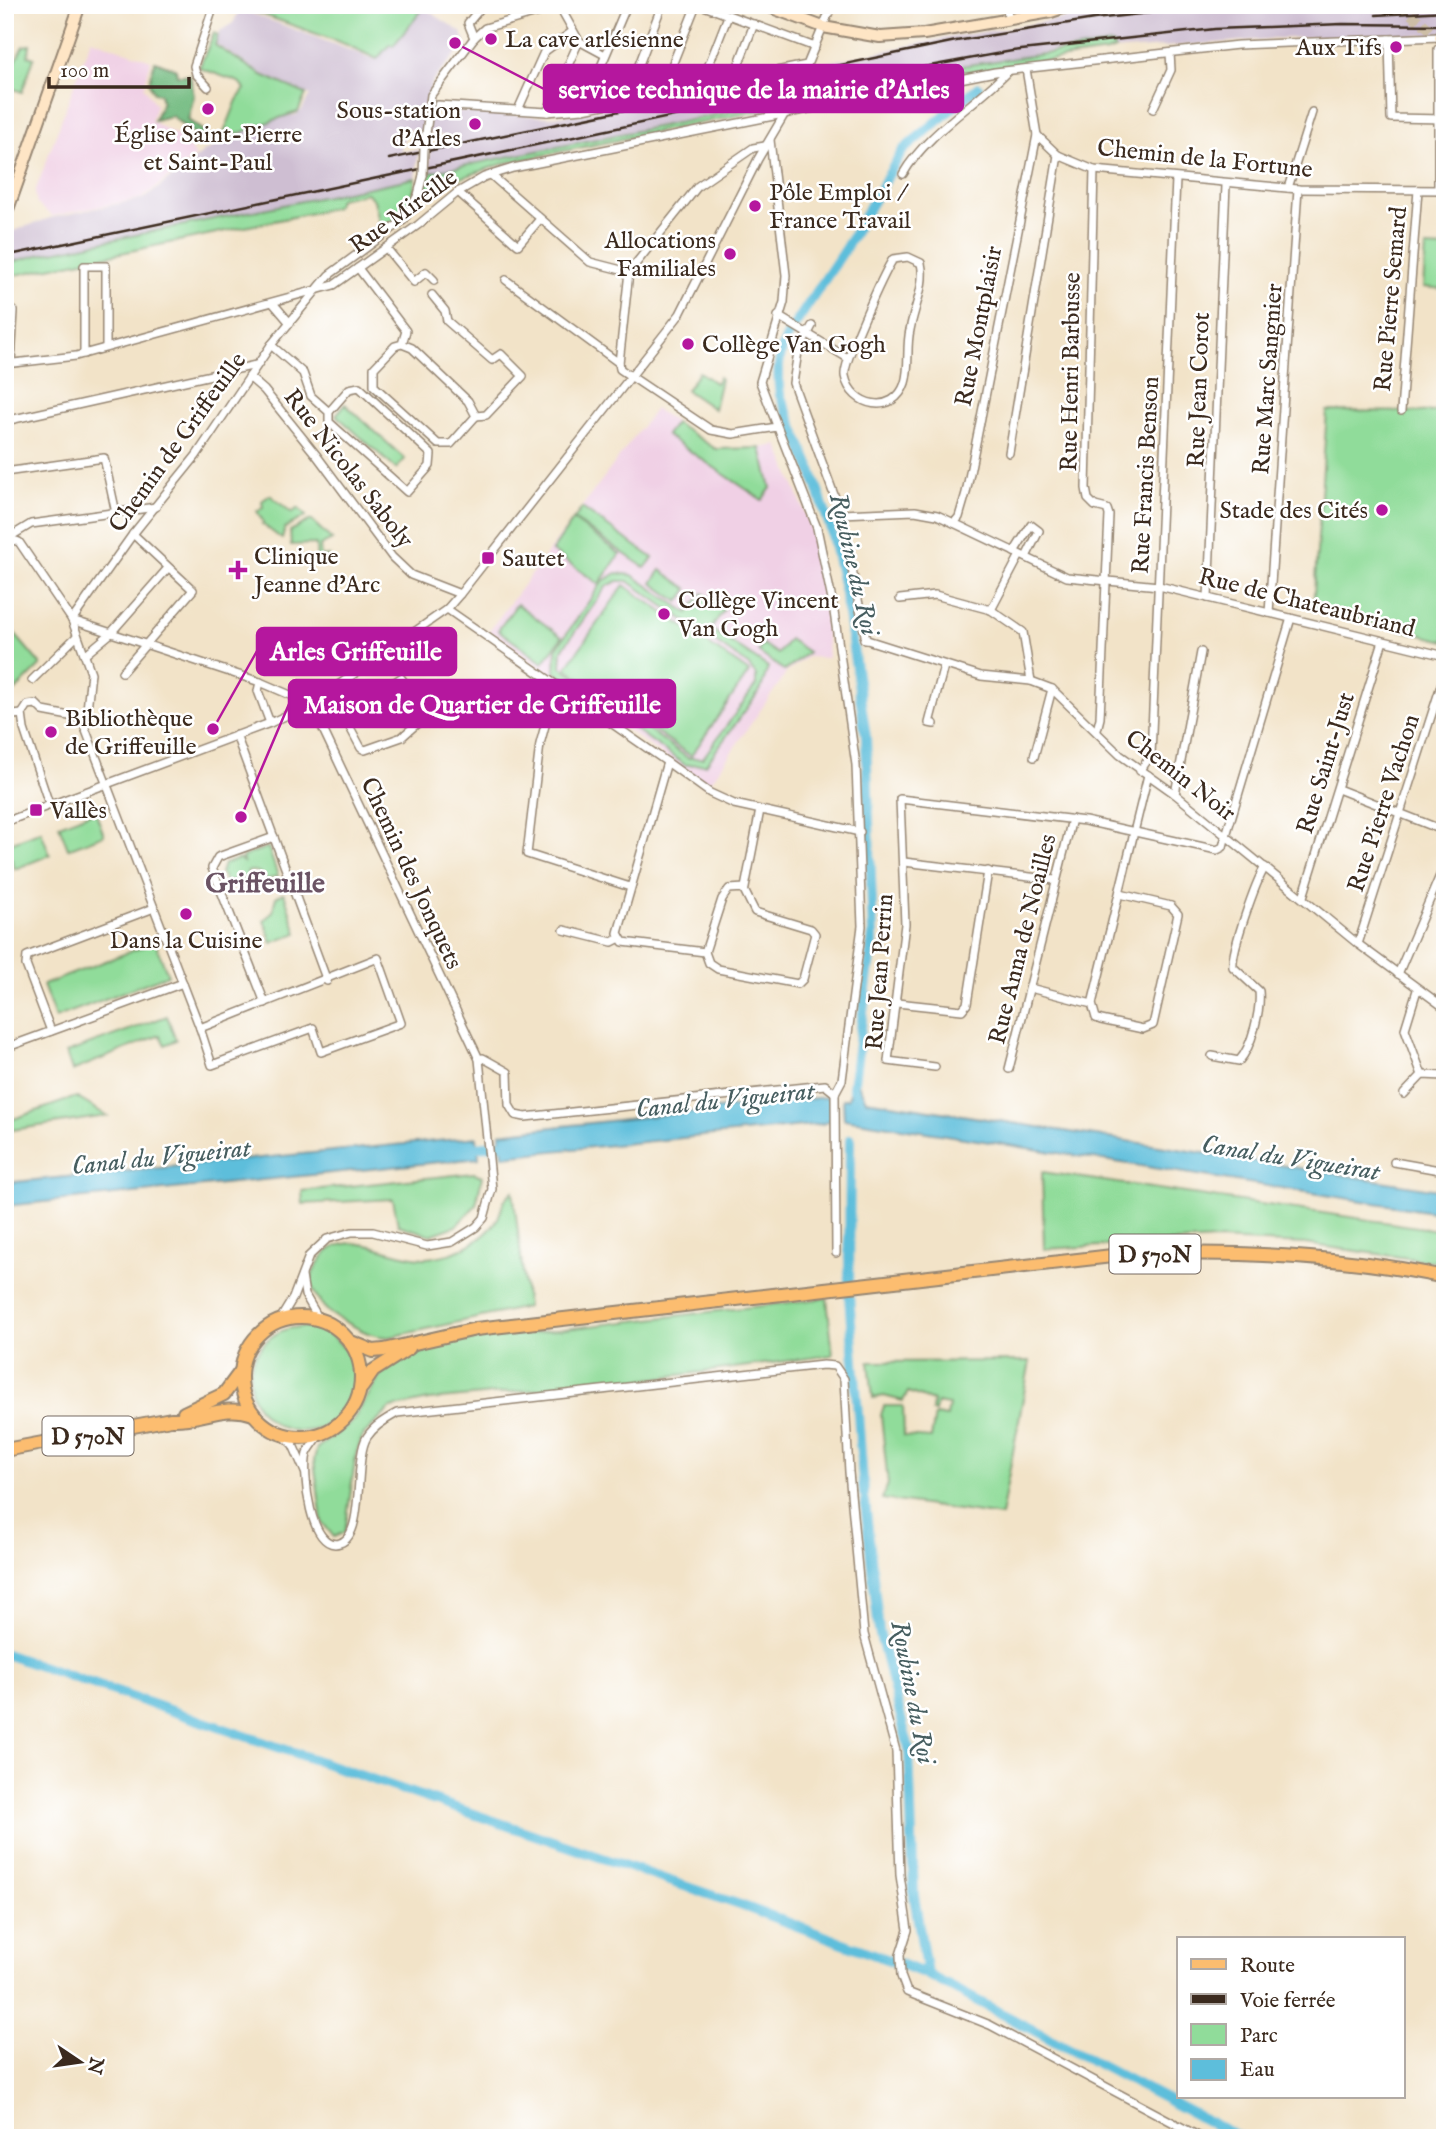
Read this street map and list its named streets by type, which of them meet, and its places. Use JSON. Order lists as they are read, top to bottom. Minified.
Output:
{"streets":{"main road":["D 570N"],"street":["Chemin de la Fortune","Rue Mireille","Rue Pierre Semard","Rue Montplaisir","Rue Henri Barbusse","Rue Marc Sangnier","Rue Jean Corot","Chemin de Griffeuille","Rue Nicolas Saboly","Rue Francis Benson","Rue de Chateaubriand","Rue Saint-Just","Chemin Noir","Rue Pierre Vachon","Chemin des Jonquets","Rue Anna de Noailles","Rue Jean Perrin"]},"crossings":[["Chemin de la Fortune","Rue Pierre Semard"],["Chemin de la Fortune","Rue Montplaisir"],["Chemin de la Fortune","Rue Henri Barbusse"],["Chemin de la Fortune","Rue Marc Sangnier"],["Chemin de la Fortune","Rue Jean Corot"],["Chemin de la Fortune","Rue Francis Benson"],["Rue Mireille","Chemin de Griffeuille"],["Rue Montplaisir","Rue de Chateaubriand"],["Rue Henri Barbusse","Rue de Chateaubriand"],["Rue Henri Barbusse","Chemin Noir"],["Rue Marc Sangnier","Rue de Chateaubriand"],["Rue Jean Corot","Rue de Chateaubriand"],["Chemin de Griffeuille","Rue Nicolas Saboly"],["Rue Francis Benson","Rue de Chateaubriand"],["Rue Francis Benson","Chemin Noir"],["Rue de Chateaubriand","Rue Saint-Just"],["Rue de Chateaubriand","Chemin Noir"],["Rue Saint-Just","Chemin Noir"],["Chemin Noir","Rue Pierre Vachon"],["Chemin des Jonquets","D 570N"],["Rue Anna de Noailles","Rue Jean Perrin"]],"districts":["Griffeuille"],"water":["Roubine du Roi","Canal du Vigueirat"],"places":{"other":["La cave arlésienne","service technique de la mairie d'Arles","Aux Tifs","Église Saint-Pierre et Saint-Paul","Sous-station d'Arles","Pôle Emploi / France Travail","Allocations Familiales","Collège Van Gogh","Stade des Cités","Collège Vincent Van Gogh","Arles Griffeuille","Bibliothèque de Griffeuille","Maison de Quartier de Griffeuille","Dans la Cuisine"],"transit":["Sautet","Vallès"],"health":["Clinique Jeanne d'Arc"]},"legend":["Route","Voie ferrée","Parc","Eau"],"scale_bar":"100 m","north":"right"}
